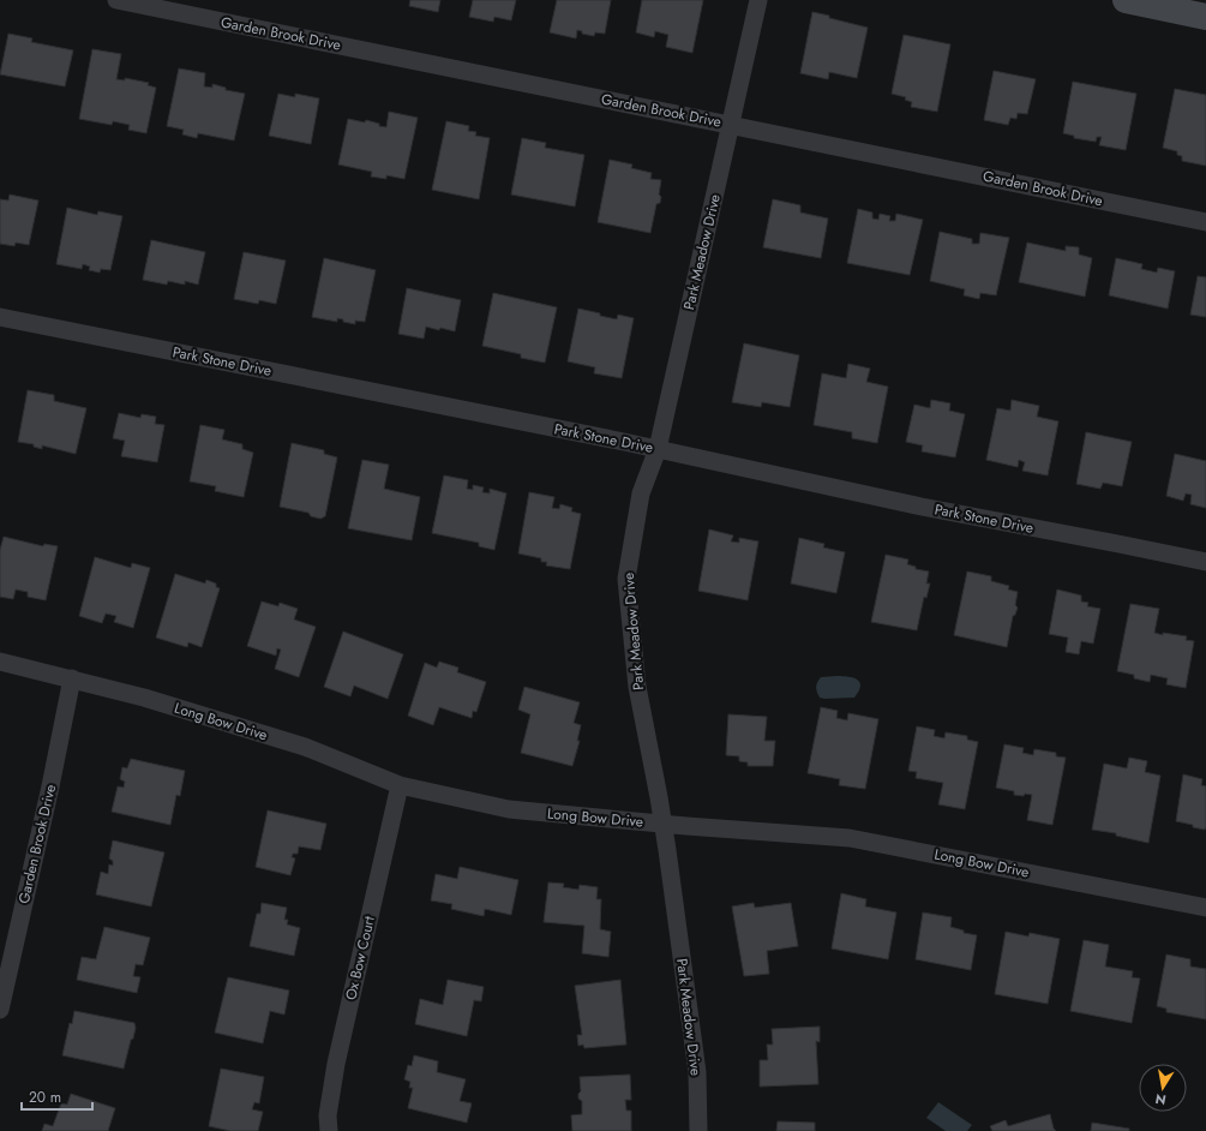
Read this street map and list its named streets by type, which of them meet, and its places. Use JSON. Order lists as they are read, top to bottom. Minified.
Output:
{"streets":{"street":["Garden Brook Drive","Park Meadow Drive","Park Stone Drive","Long Bow Drive","Ox Bow Court"]},"crossings":[["Garden Brook Drive","Park Meadow Drive"],["Garden Brook Drive","Long Bow Drive"],["Park Meadow Drive","Park Stone Drive"],["Park Meadow Drive","Long Bow Drive"],["Long Bow Drive","Ox Bow Court"]],"scale_bar":"20 m","north":"bottom"}
